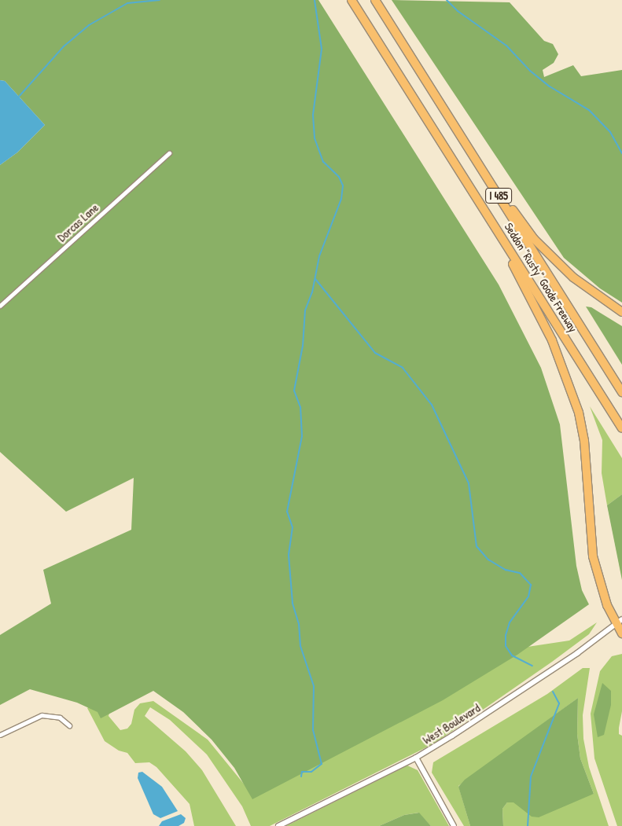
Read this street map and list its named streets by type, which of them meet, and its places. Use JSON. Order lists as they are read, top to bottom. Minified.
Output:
{"streets":{"highway":["I 485","Seddon \"Rusty\" Goode Freeway"],"street":["Dorcas Lane","West Boulevard"]}}
